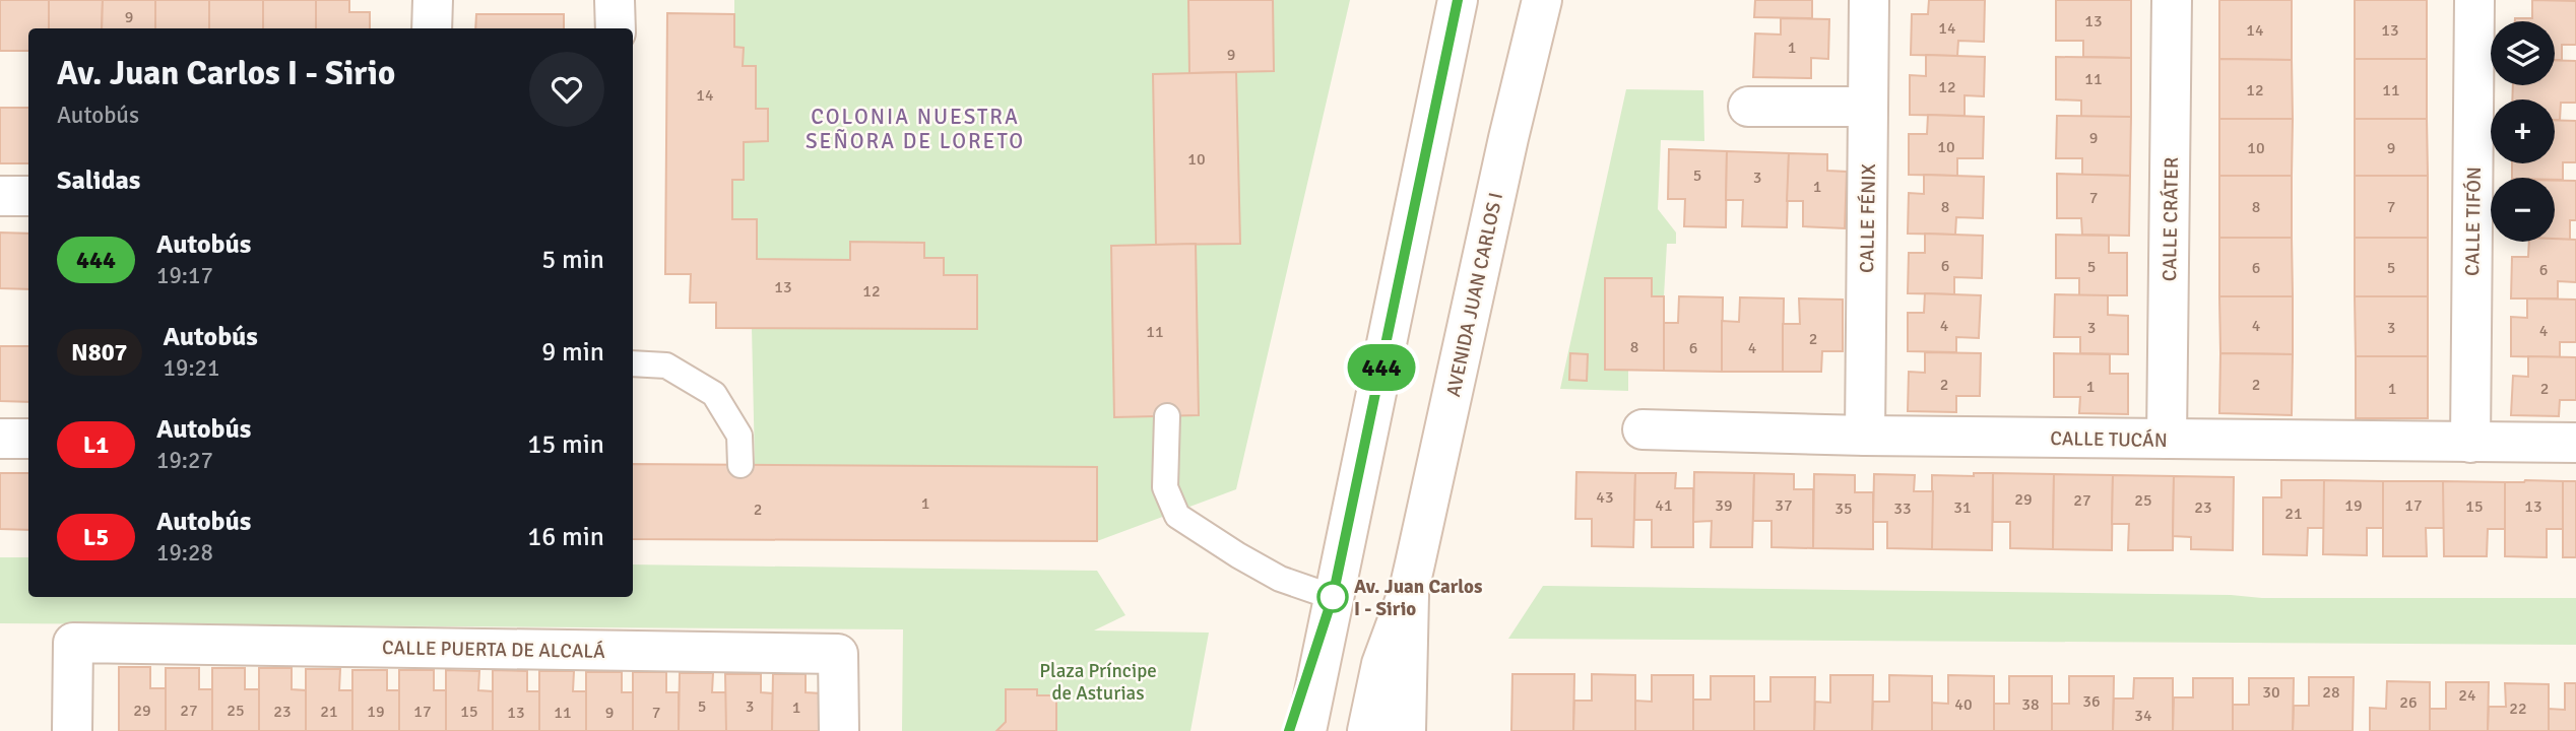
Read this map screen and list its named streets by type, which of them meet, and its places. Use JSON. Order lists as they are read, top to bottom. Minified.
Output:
{"streets":{"street":["CALLE FÉNIX","CALLE CRÁTER","CALLE TIFÓN","AVENIDA JUAN CARLOS I","CALLE TUCÁN","CALLE PUERTA DE ALCALÁ"]},"crossings":[["CALLE FÉNIX","CALLE TUCÁN"],["CALLE CRÁTER","CALLE TUCÁN"],["CALLE TIFÓN","CALLE TUCÁN"]],"districts":["COLONIA NUESTRA SEÑORA DE LORETO"],"parks":["Plaza Príncipe de Asturias"],"places":["Av. Juan Carlos I - Sirio"],"lines":["bus line 444"],"house_numbers":["9","13","14","14","13","1","9","11","12","12","11","14","9","10","10","9","10","5","3","1","7","8","8","7","6","5","6","5","6","13","12","4","4","3","3","4","11","2","8","6","4","2","2","1","1","2","43","29","27","25","1","41","39","37","19","17","15","13","31","23","35","33","2","21","30","28","24","36","26","40","38","5","3","1","22","29","27","25","23","21","19","17","15","13","11","9","7","34"],"page":{"on_map":"444","map_buttons":["+","−"],"heading":[["Av. Juan Carlos I - Sirio","Autobús"],"Salidas"],"list":[{"mark":"444","name":"Autobús","note":"19:17","value":"5 min"},{"mark":"N807","name":"Autobús","note":"19:21","value":"9 min"},{"mark":"L1","name":"Autobús","note":"19:27","value":"15 min"},{"mark":"L5","name":"Autobús","note":"19:28","value":"16 min"}]}}
